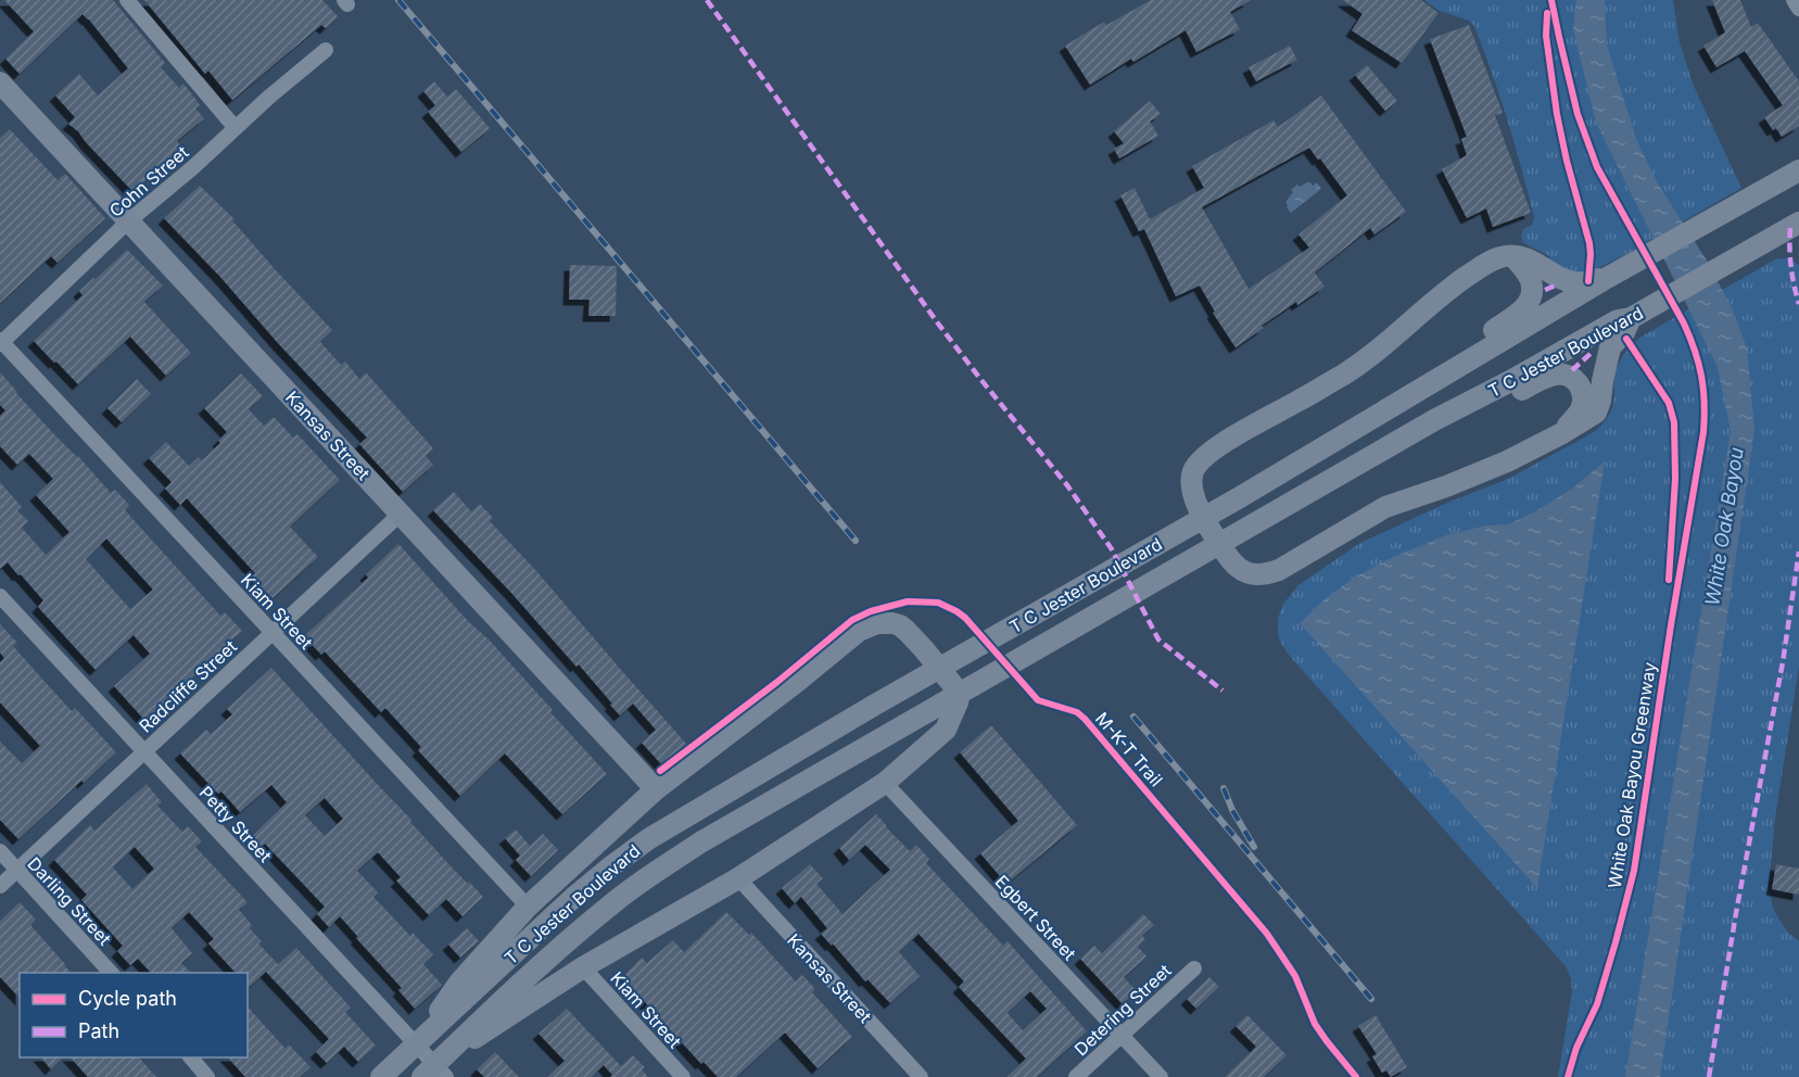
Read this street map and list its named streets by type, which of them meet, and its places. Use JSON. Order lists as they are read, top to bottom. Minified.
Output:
{"streets":{"main road":["T C Jester Boulevard","Kansas Street"],"street":["Cohn Street","Kiam Street","Radcliffe Street","Petty Street","Darling Street","Egbert Street","Detering Street"],"cycle path":["M-K-T Trail","White Oak Bayou Greenway"]},"crossings":[["Cohn Street","Kansas Street"],["Cohn Street","Kiam Street"],["T C Jester Boulevard","Petty Street"],["Kansas Street","Radcliffe Street"],["Kiam Street","Radcliffe Street"],["Radcliffe Street","Petty Street"],["Radcliffe Street","Darling Street"],["Egbert Street","Detering Street"]],"water":["White Oak Bayou"],"legend":["Cycle path","Path"]}
